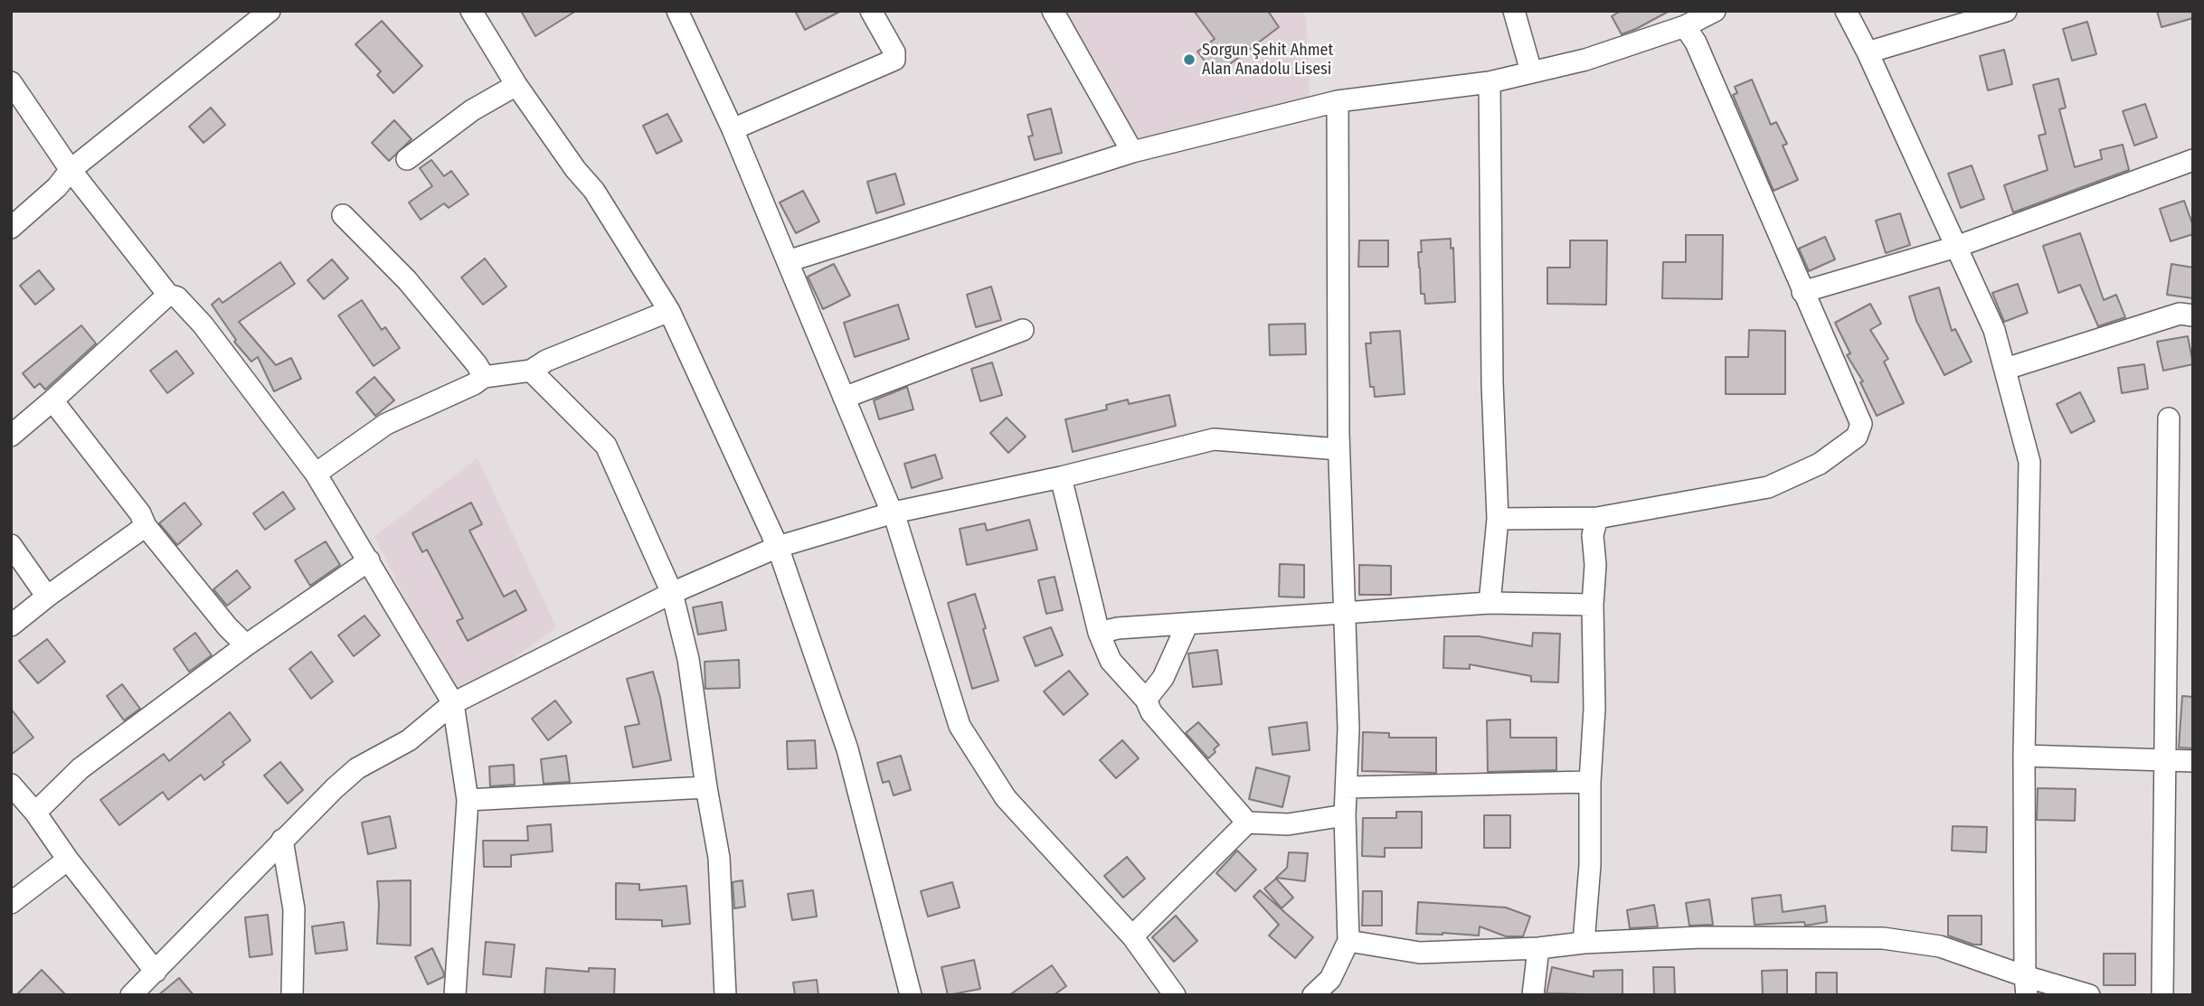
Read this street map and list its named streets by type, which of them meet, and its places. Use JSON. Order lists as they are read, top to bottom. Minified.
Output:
{"places":["Sorgun Şehit Ahmet Alan Anadolu Lisesi"]}
